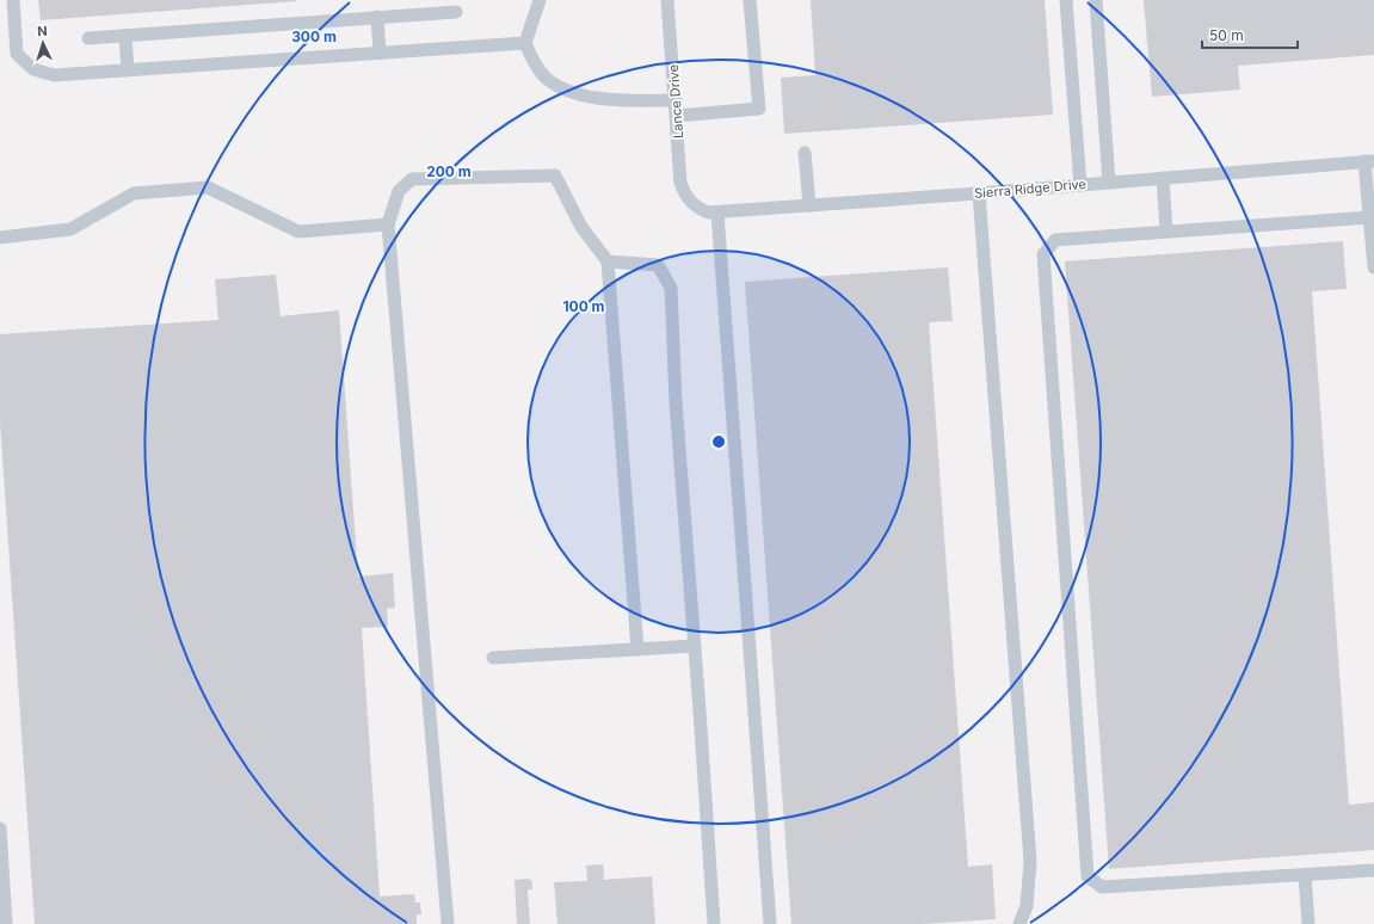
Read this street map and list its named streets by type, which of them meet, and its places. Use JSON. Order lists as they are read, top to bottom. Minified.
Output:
{"streets":{"street":["Lance Drive","Sierra Ridge Drive"]},"crossings":[["Lance Drive","Sierra Ridge Drive"]],"scale_bar":"50 m","north":"top","rings":["300 m","200 m","100 m"]}
